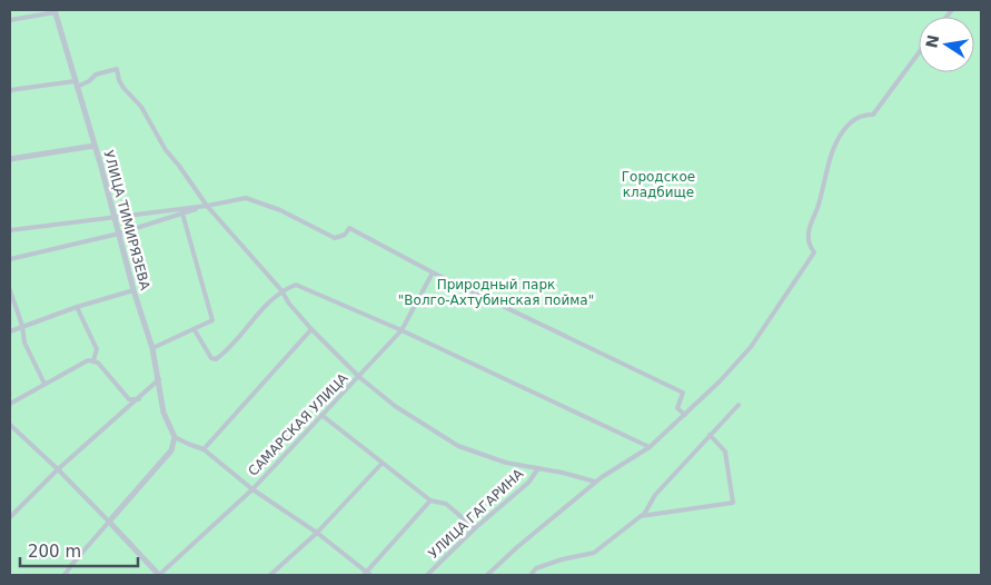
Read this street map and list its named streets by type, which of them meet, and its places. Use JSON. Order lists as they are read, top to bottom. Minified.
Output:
{"streets":{"street":["УЛИЦА ТИМИРЯЗЕВА","САМАРСКАЯ УЛИЦА","УЛИЦА ГАГАРИНА"]},"parks":["Городское кладбище","Природный парк \"Волго-Ахтубинская пойма\""],"scale_bar":"200 m","north":"left"}
